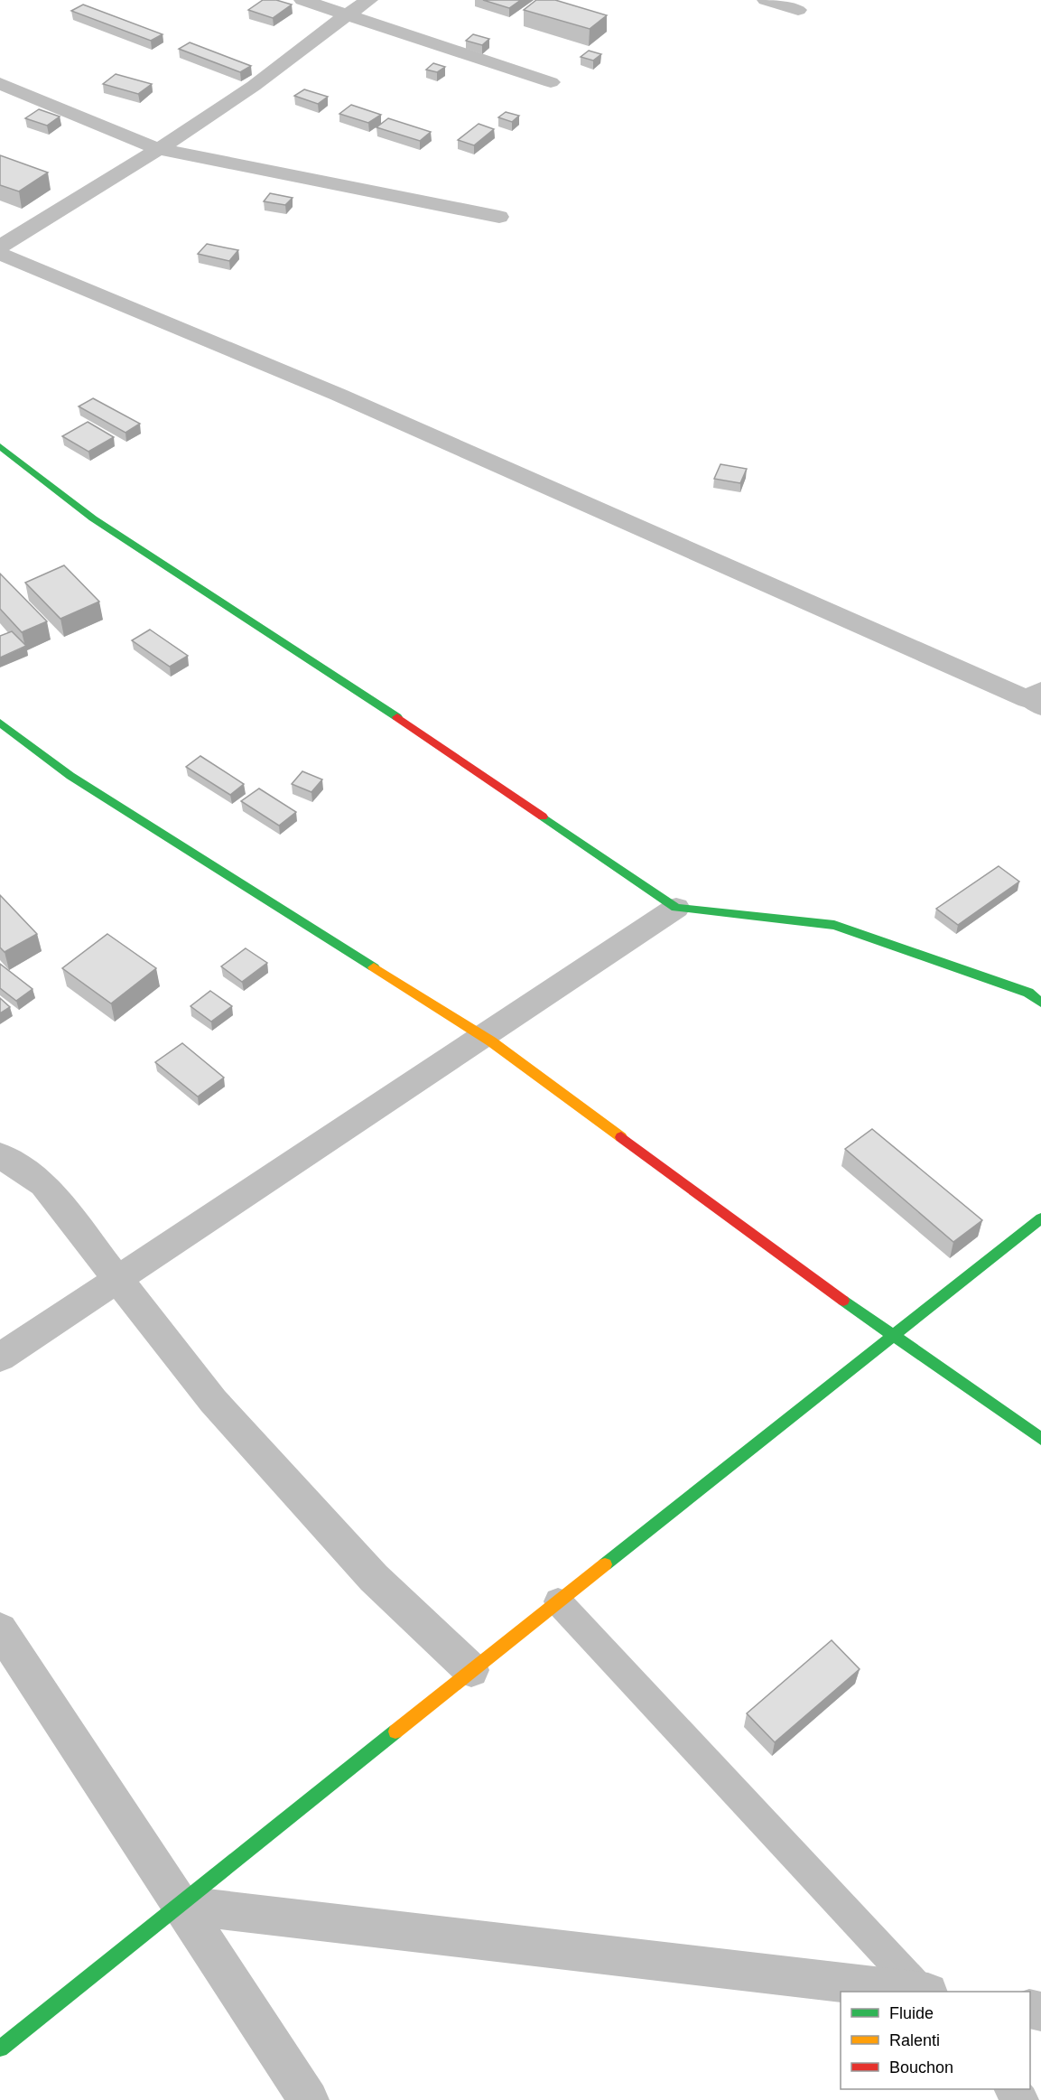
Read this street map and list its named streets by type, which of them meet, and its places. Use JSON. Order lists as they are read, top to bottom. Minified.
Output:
{"legend":["Fluide","Ralenti","Bouchon"]}
